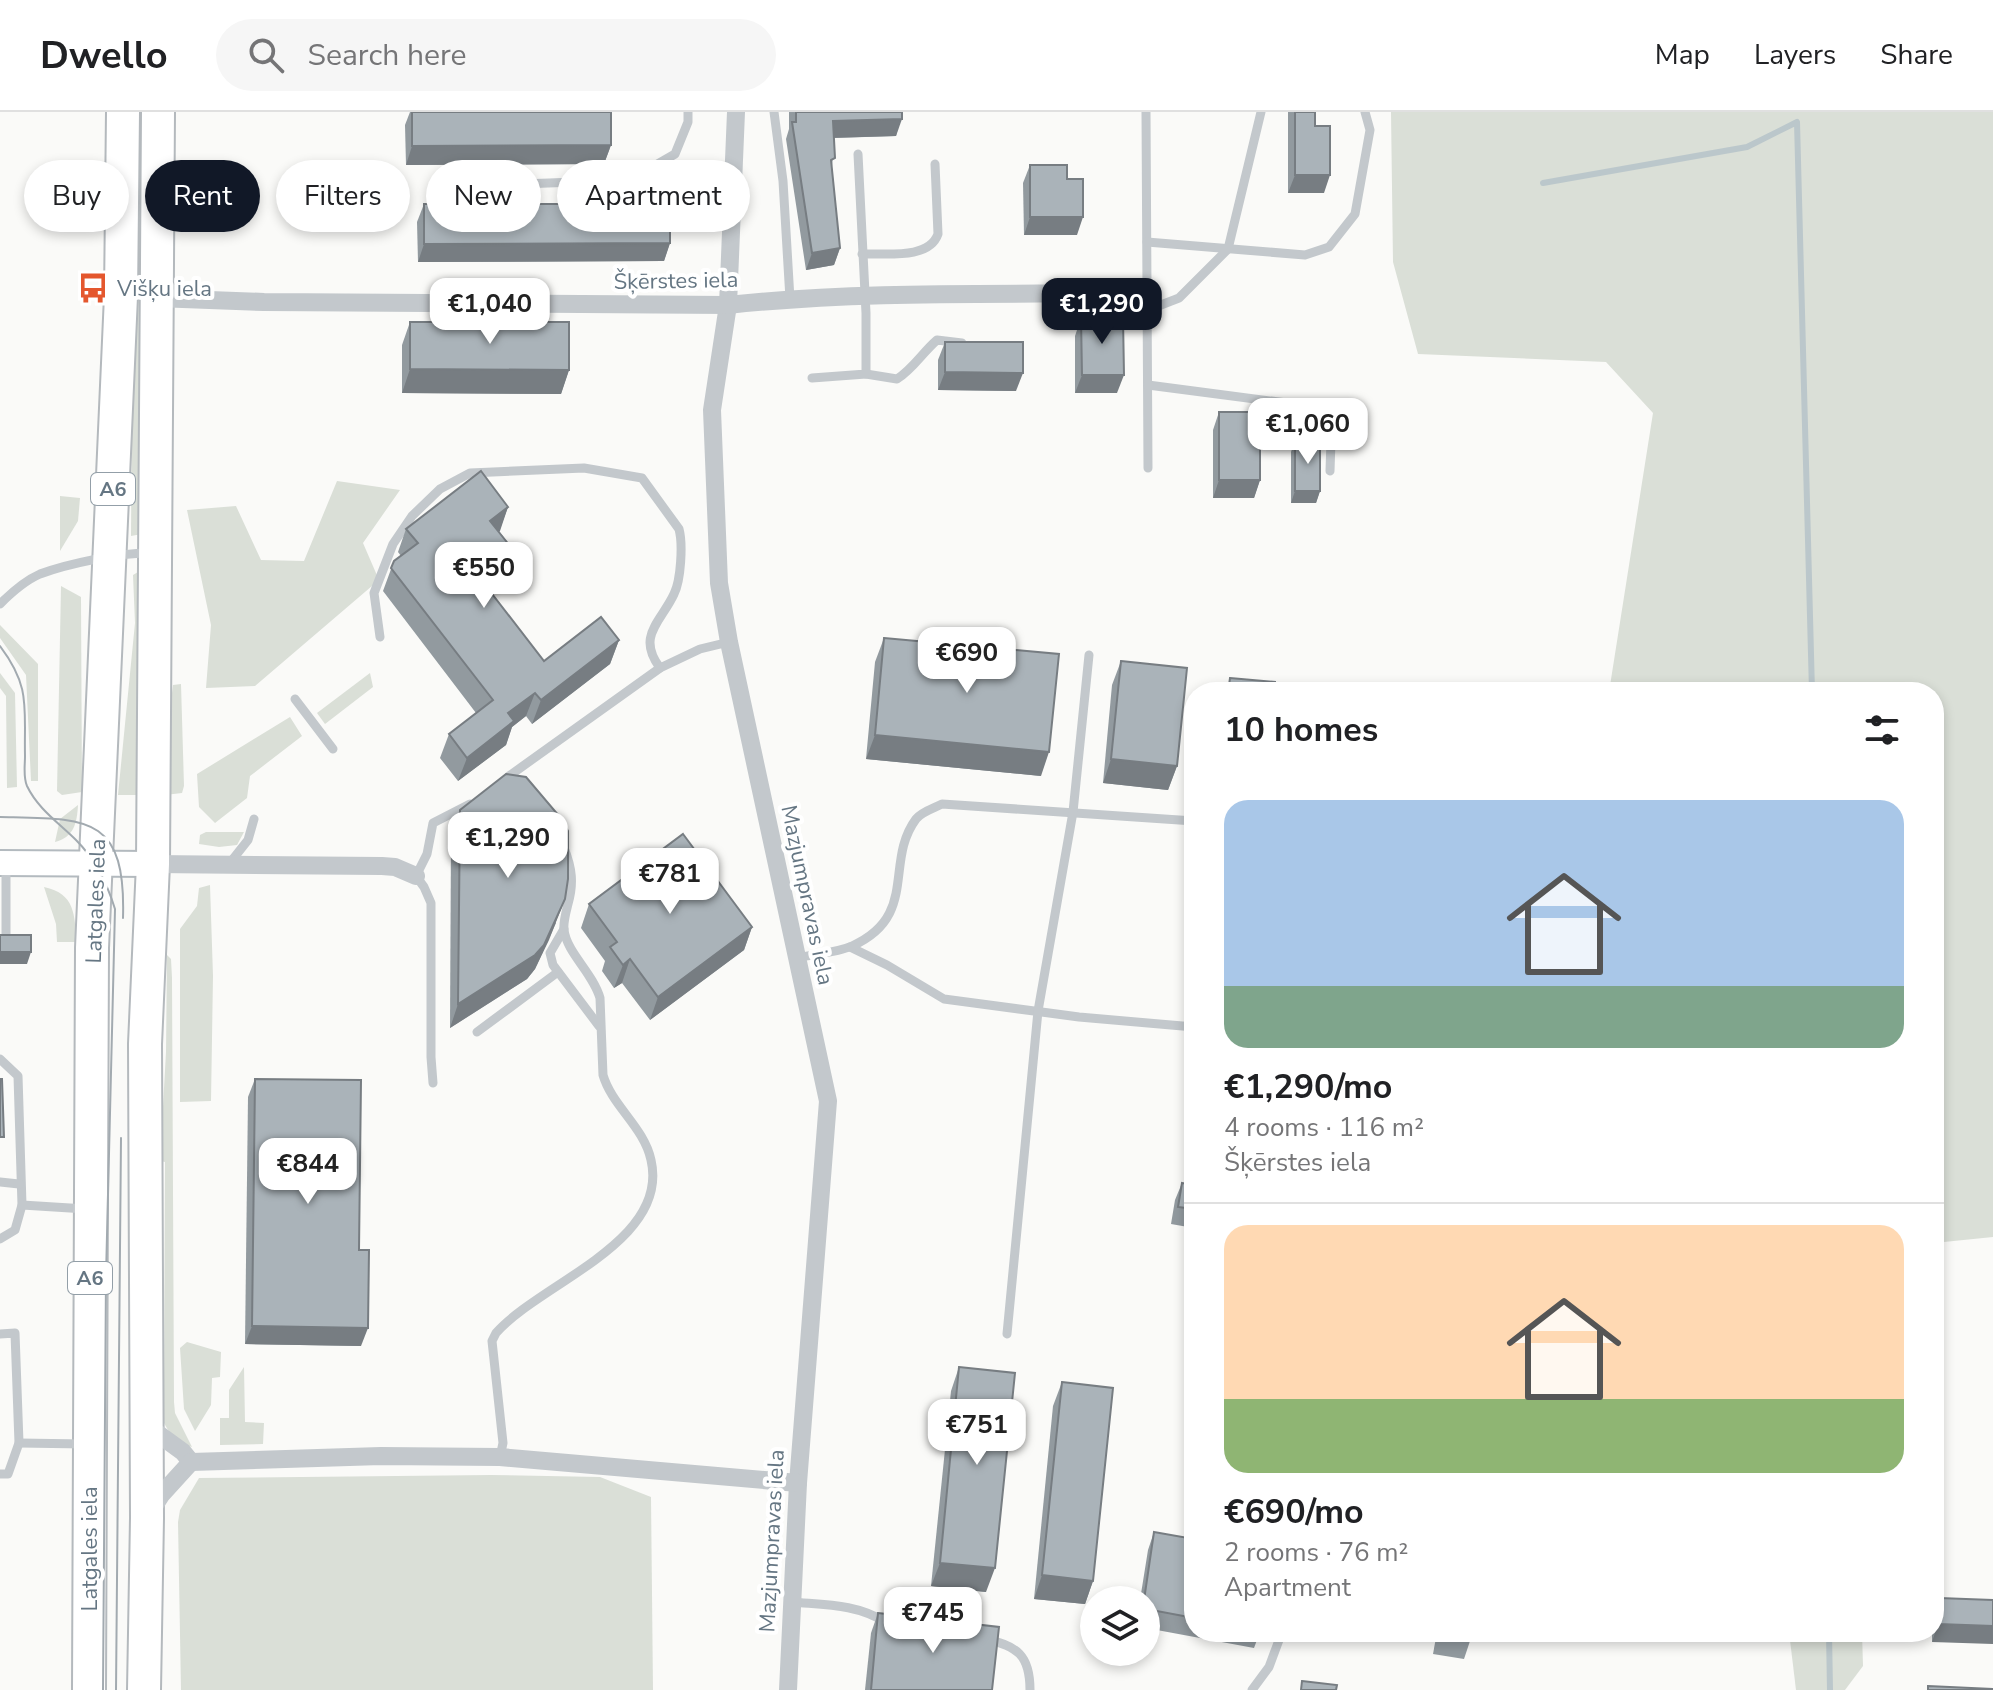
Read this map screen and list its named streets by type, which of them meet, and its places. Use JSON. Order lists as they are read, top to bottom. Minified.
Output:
{"streets":{"highway":["A6","Latgales iela"],"street":["Šķērstes iela","Mazjumpravas iela"]},"crossings":[["Šķērstes iela","A6"],["Šķērstes iela","Mazjumpravas iela"]],"places":{"bus stop":["Višķu iela"]},"page":{"header":"Dwello","search":"Search here","nav":["Map","Layers","Share"],"chip":["Buy","Rent","Filters","New","Apartment"],"price":["€1,040","€1,290","€1,060","€550","€690","€1,290","€781","€844","€751","€745"],"heading":"10 homes","list":[{"name":"€1,290/mo","note":"4 rooms · 116 m² · Šķērstes iela"},{"name":"€690/mo","note":"2 rooms · 76 m² · Apartment"}]}}
